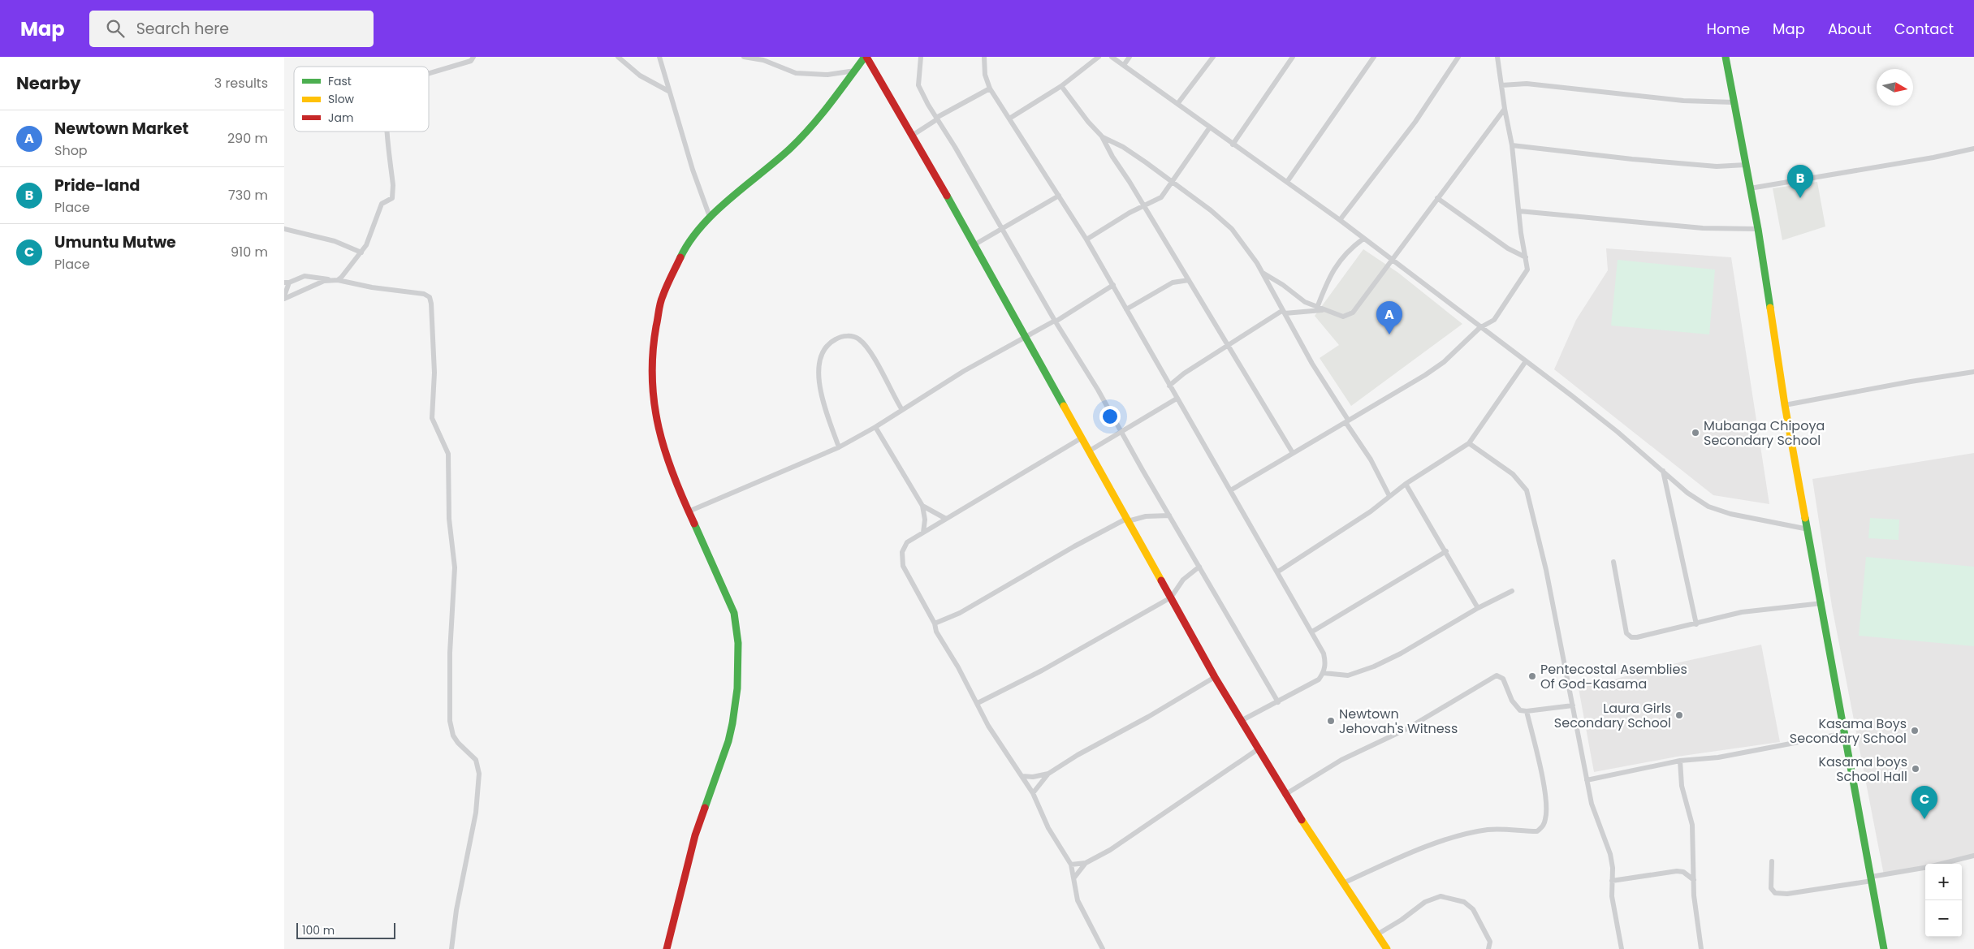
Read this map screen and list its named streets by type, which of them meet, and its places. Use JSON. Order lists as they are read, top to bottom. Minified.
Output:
{"places":["Mubanga Chipoya Secondary School","Pentecostal Asemblies Of God-Kasama","Laura Girls Secondary School","Newtown Jehovah's Witness","Kasama Boys Secondary School","Kasama boys School Hall"],"legend":["Fast","Slow","Jam"],"scale_bar":"100 m","north":"right","page":{"header":"Map","search":"Search here","nav":["Home","Map","About","Contact"],"heading":["Nearby","3 results"],"list":[{"mark":"A","name":"Newtown Market","note":"Shop","value":"290 m"},{"mark":"B","name":"Pride-land","note":"Place","value":"730 m"},{"mark":"C","name":"Umuntu Mutwe","note":"Place","value":"910 m"}],"pins":["B","A","C"],"map_buttons":["+","−"],"scale":"100 m"}}
